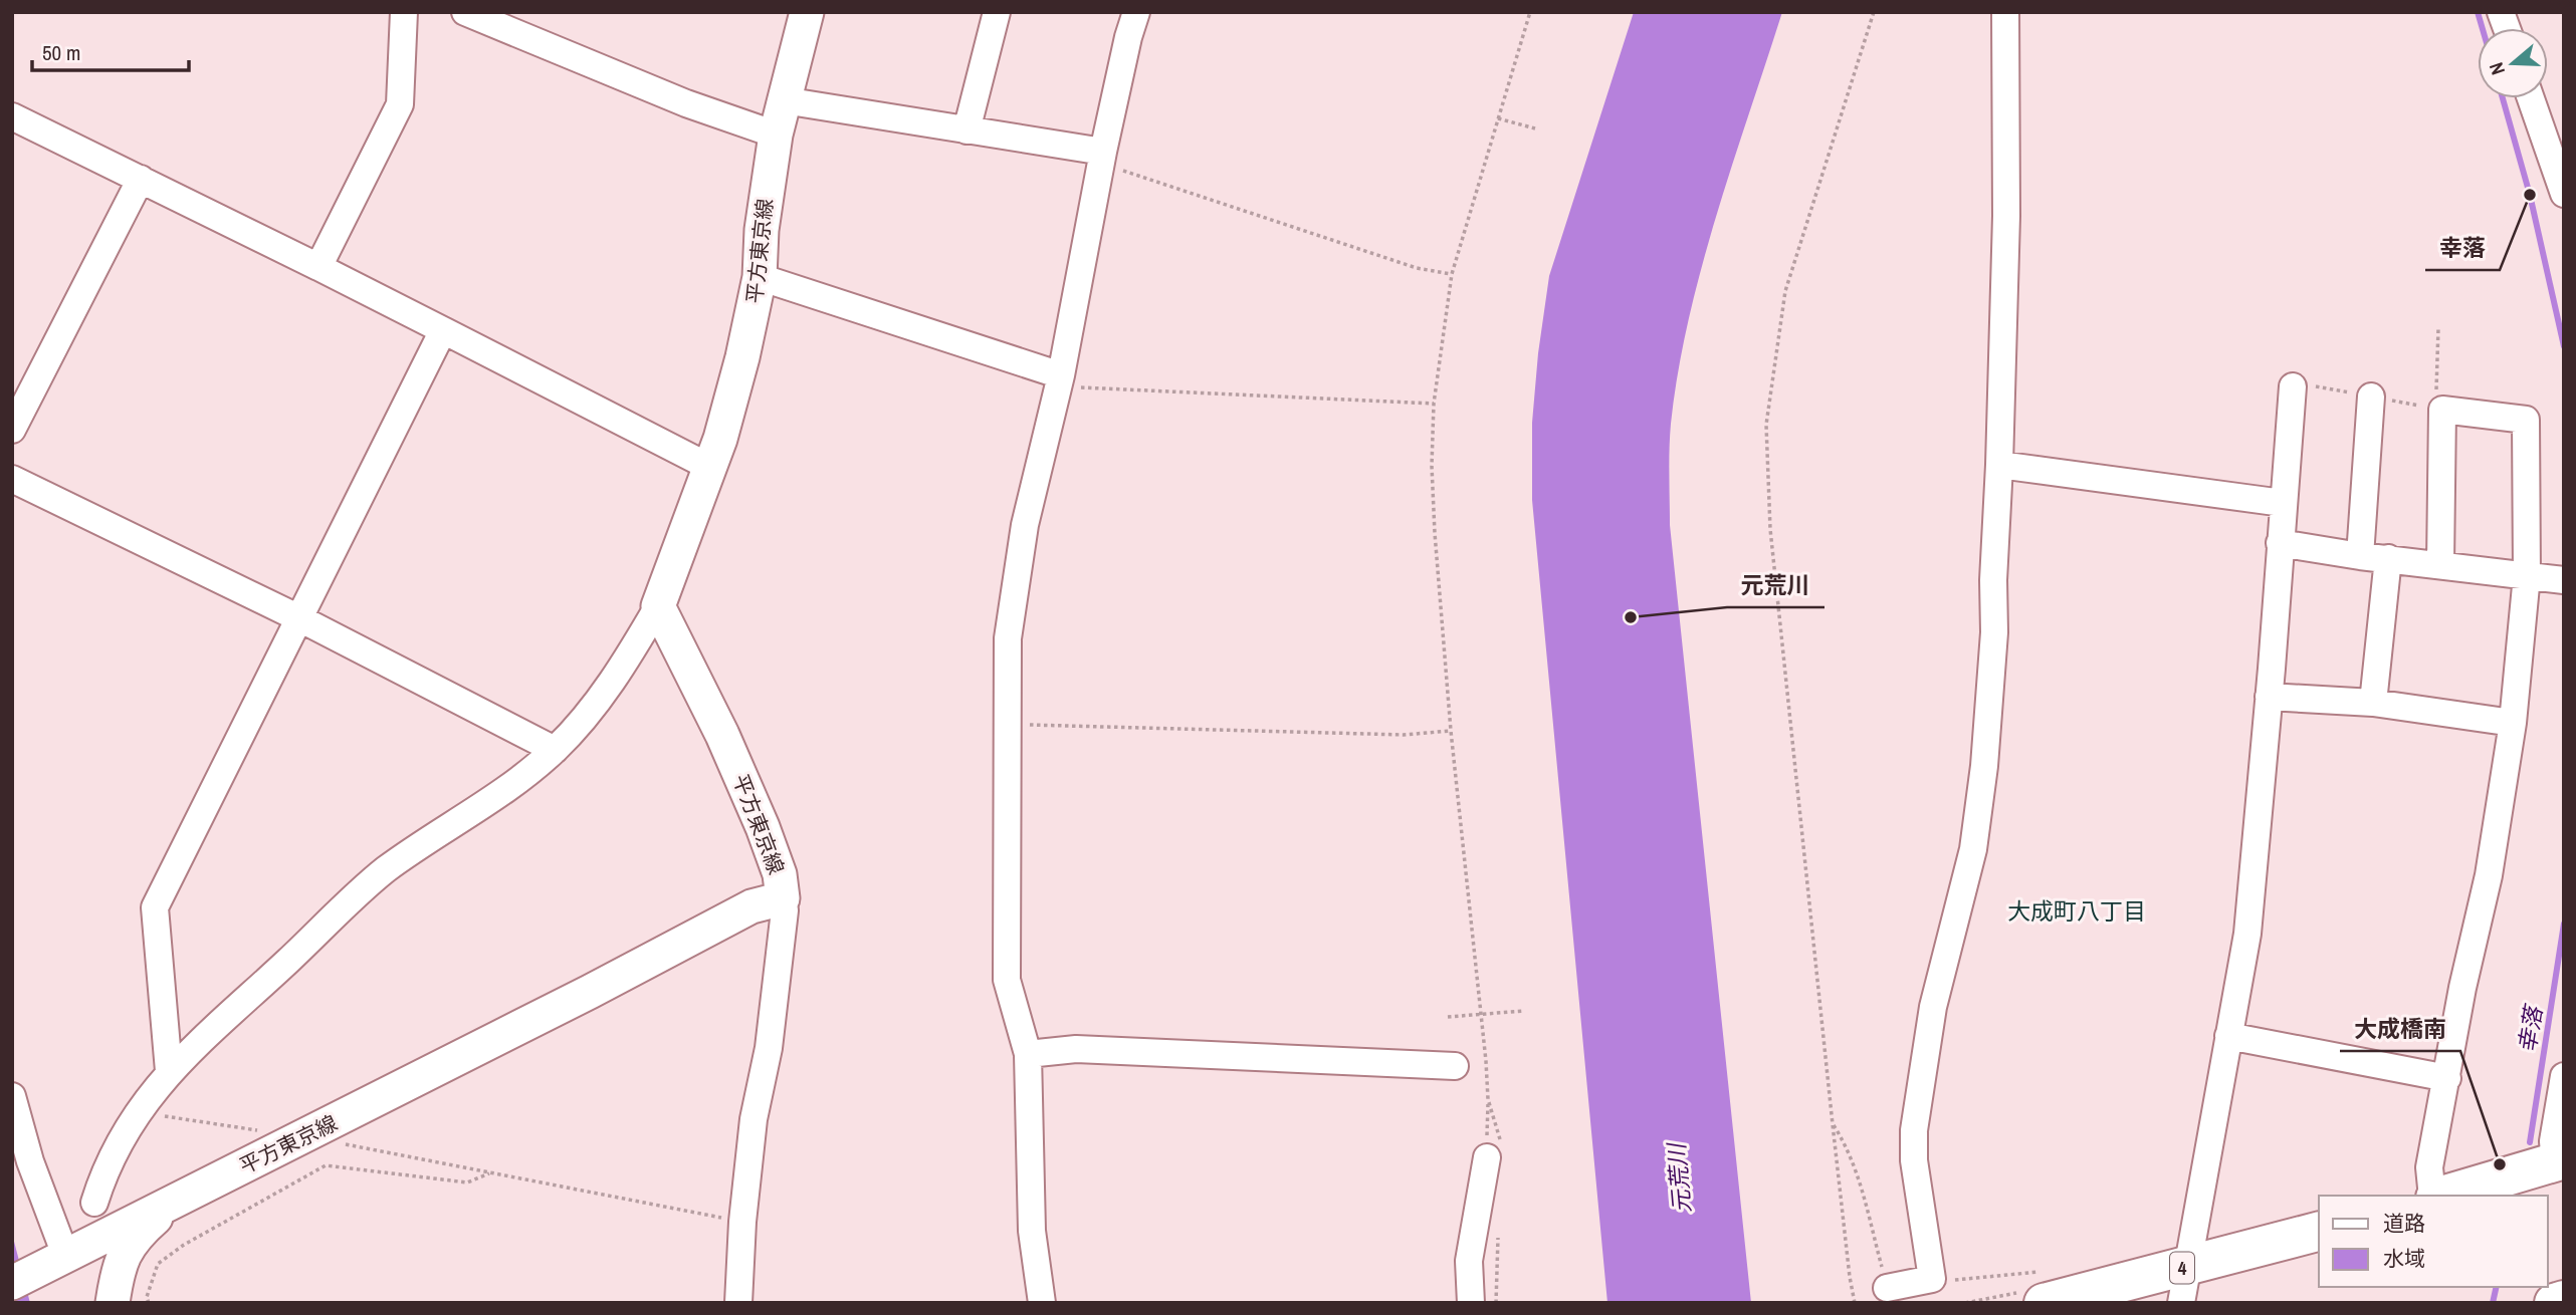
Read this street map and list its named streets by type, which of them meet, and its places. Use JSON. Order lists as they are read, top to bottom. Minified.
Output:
{"streets":{"highway":["4"],"main road":["平方東京線"]},"districts":["大成町八丁目"],"water":["幸落","元荒川"],"places":["幸落","元荒川","大成橋南"],"legend":["道路","水域"],"scale_bar":"50 m","north":"left"}
